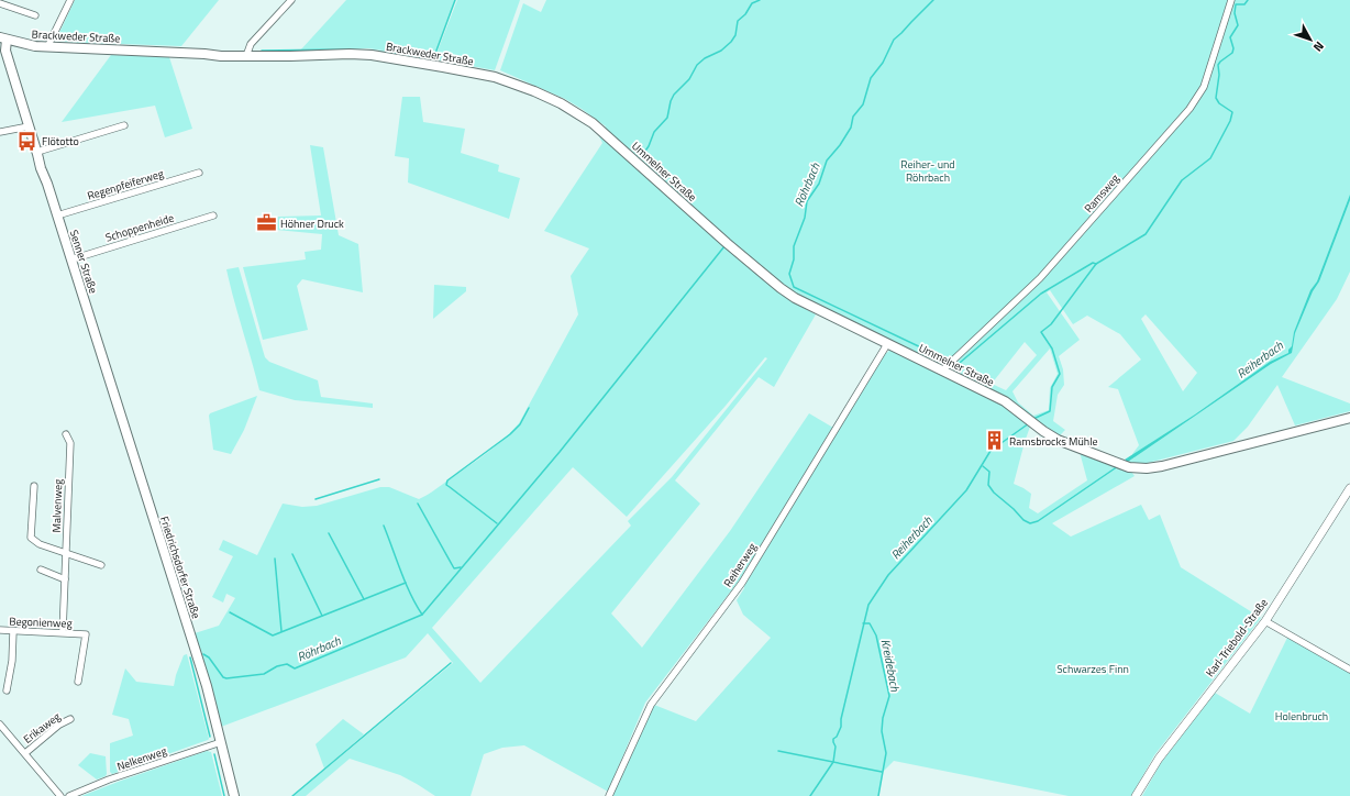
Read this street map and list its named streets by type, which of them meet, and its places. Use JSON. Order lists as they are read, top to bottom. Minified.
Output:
{"streets":{"main road":["Brackweder Straße","Ummelner Straße","Senner Straße","Friedrichsdorfer Straße"],"street":["Regenpfeiferweg","Ramsweg","Schoppenheide","Malvenweg","Reiherweg","Begonienweg","Karl-Triebold-Straße","Erikaweg","Nelkenweg"]},"crossings":[["Brackweder Straße","Ummelner Straße"],["Brackweder Straße","Senner Straße"],["Ummelner Straße","Ramsweg"],["Ummelner Straße","Reiherweg"],["Regenpfeiferweg","Senner Straße"],["Schoppenheide","Senner Straße"],["Senner Straße","Friedrichsdorfer Straße"],["Malvenweg","Begonienweg"],["Friedrichsdorfer Straße","Nelkenweg"]],"water":["Röhrbach","Reiherbach","Kreidebach"],"parks":["Reiher- und Röhrbach","Schwarzes Finn","Holenbruch"],"places":{"bus stop":["Flötotto"],"office":["Höhner Druck"],"building":["Ramsbrocks Mühle"]},"north":"bottom right"}
